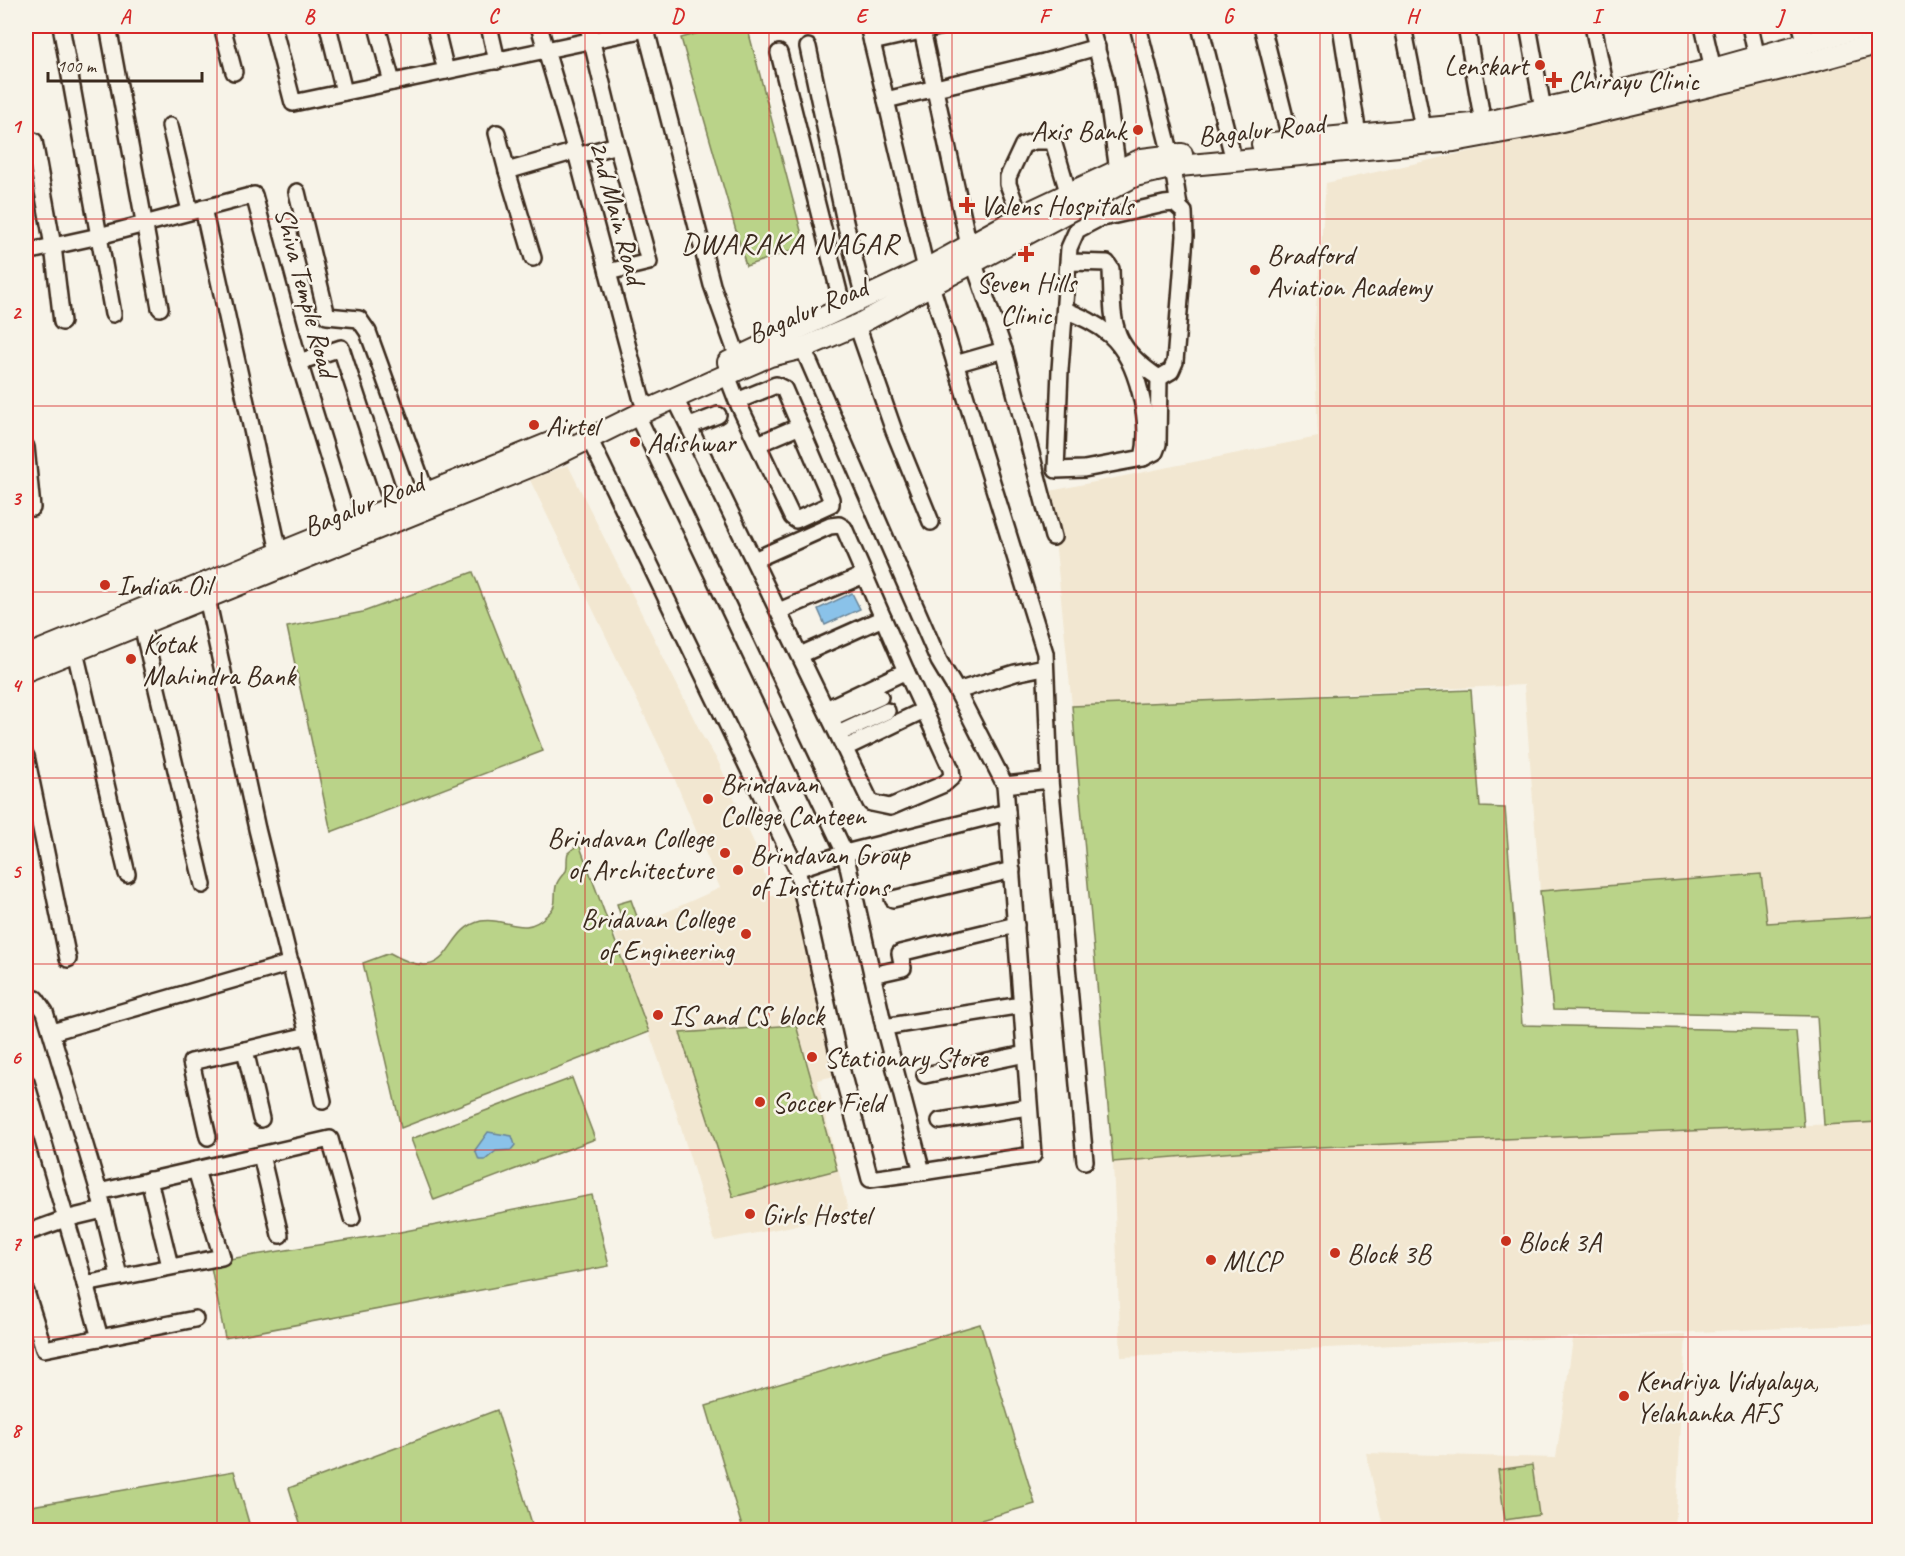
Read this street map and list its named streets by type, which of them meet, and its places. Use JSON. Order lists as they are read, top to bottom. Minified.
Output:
{"streets":{"main road":["Bagalur Road"],"street":["2nd Main Road","Shiva Temple Road"]},"crossings":[["Bagalur Road","2nd Main Road"],["Bagalur Road","Shiva Temple Road"]],"districts":["DWARAKA NAGAR"],"places":{"other":["Lenskart","Axis Bank","Bradford Aviation Academy","Airtel","Adishwar","Indian Oil","Kotak Mahindra Bank","Brindavan College Canteen","Brindavan College of Architecture","Brindavan Group of Institutions","Bridavan College of Engineering","IS and CS block","Stationary Store","Soccer Field","Girls Hostel","Block 3A","Block 3B","MLCP","Kendriya Vidyalaya, Yelahanka AFS"],"health":["Chirayu Clinic","Valens Hospitals","Seven Hills Clinic"]},"scale_bar":"100 m","grid":{"columns":["A","B","C","D","E","F","G","H","I","J"],"rows":["1","2","3","4","5","6","7","8"]}}
